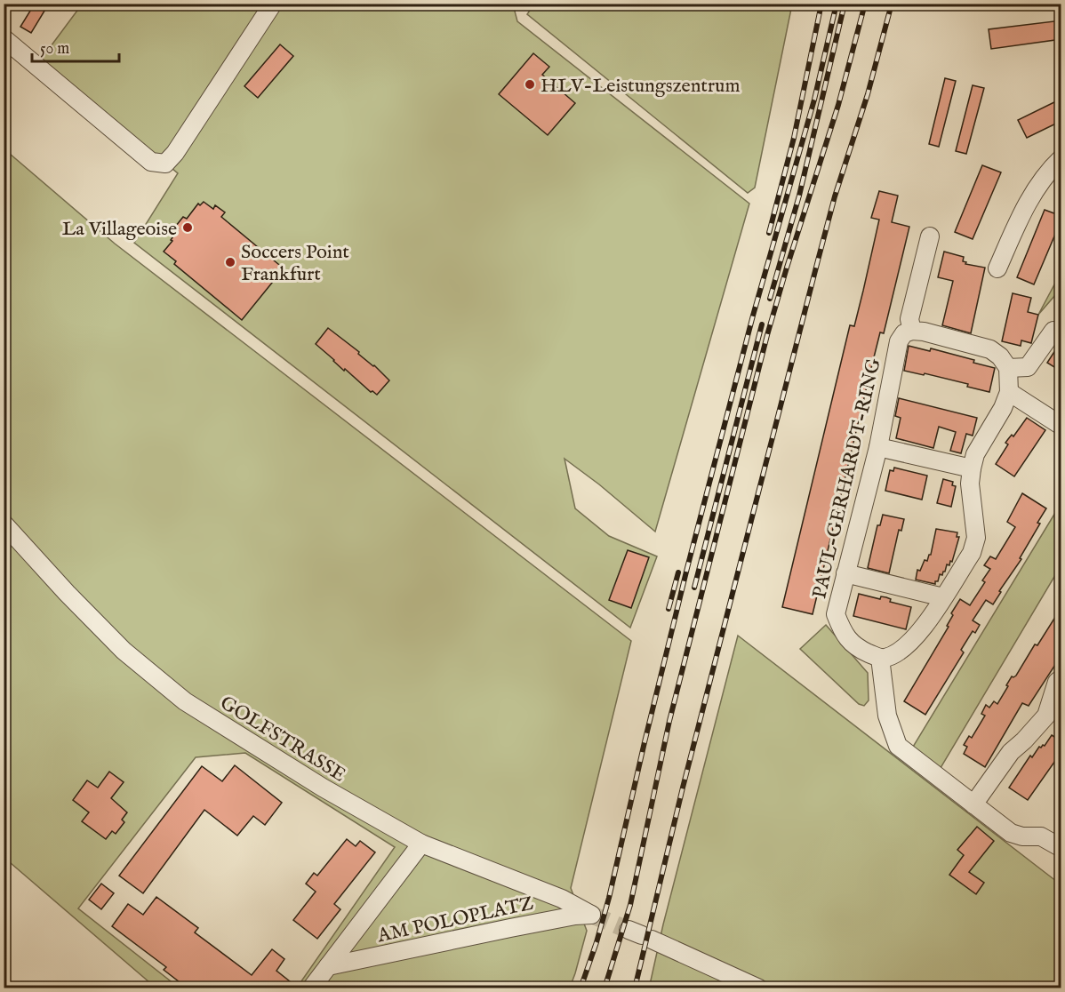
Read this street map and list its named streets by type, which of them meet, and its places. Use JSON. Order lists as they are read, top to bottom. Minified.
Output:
{"streets":{"street":["PAUL-GERHARDT-RING","GOLFSTRASSE","AM POLOPLATZ"]},"crossings":[["GOLFSTRASSE","AM POLOPLATZ"]],"places":["HLV-Leistungszentrum","La Villageoise","Soccers Point Frankfurt"],"scale_bar":"50 m"}
